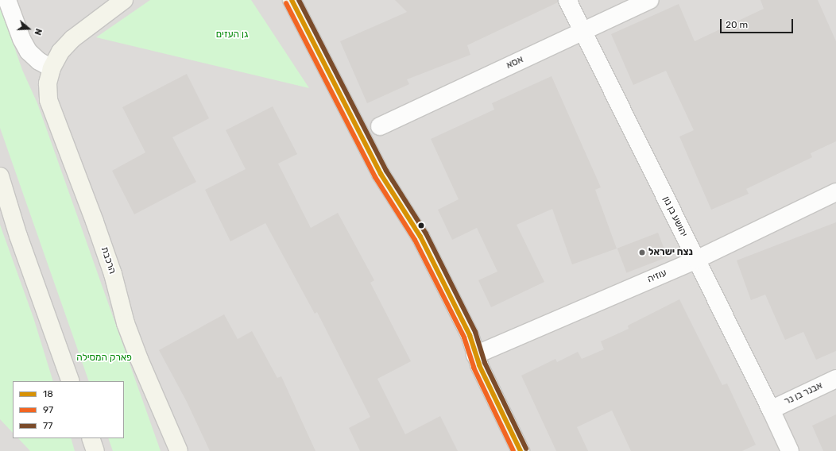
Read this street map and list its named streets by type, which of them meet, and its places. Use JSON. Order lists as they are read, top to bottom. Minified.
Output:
{"streets":{"street":["אסא","יהושע בן נון","הרכבת","עוזיה","אבנר בן נר"]},"crossings":[["אסא","יהושע בן נון"],["יהושע בן נון","עוזיה"],["יהושע בן נון","אבנר בן נר"]],"parks":["גן העזים","פארק המסילה"],"places":["נצח ישראל"],"lines":["transit line 18","transit line 77","transit line 97"],"legend":["18","97","77"],"scale_bar":"20 m","north":"right"}
